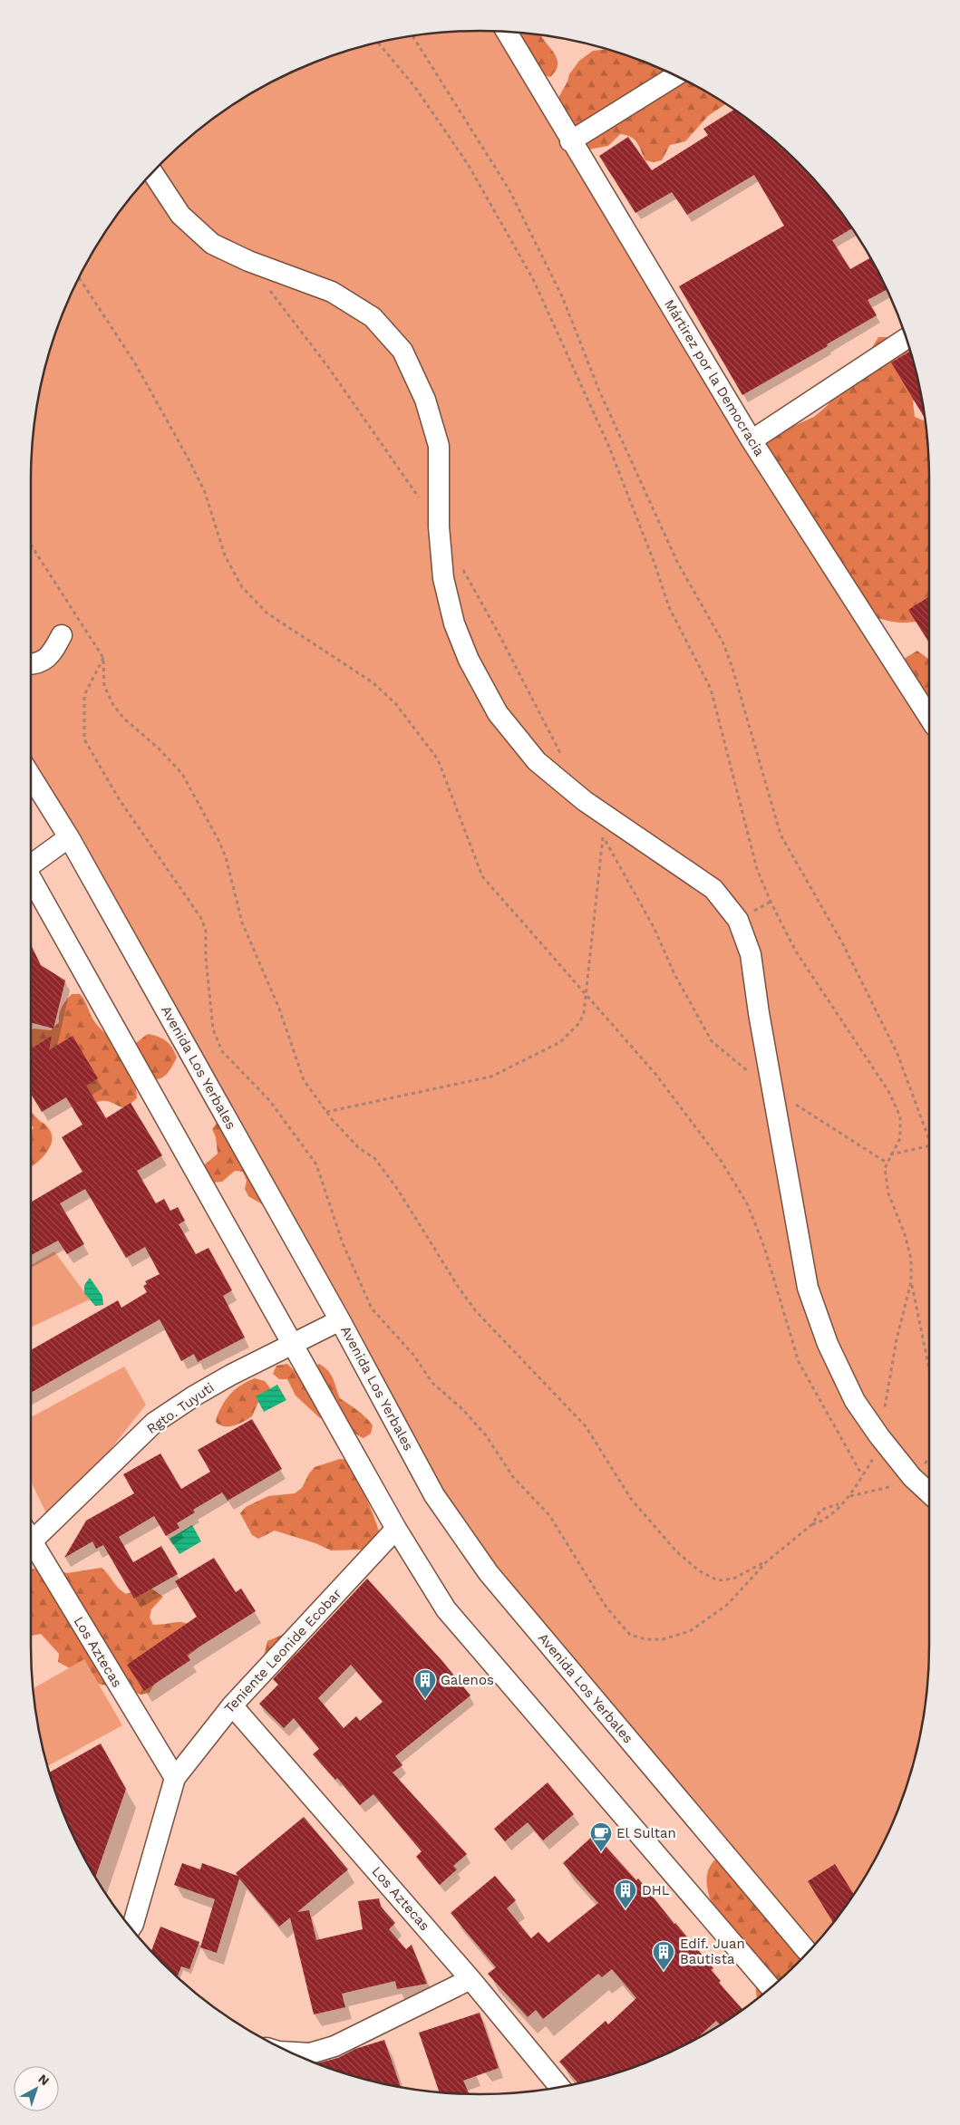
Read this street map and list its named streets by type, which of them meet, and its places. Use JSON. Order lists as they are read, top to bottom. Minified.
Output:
{"streets":{"street":["Mártirez por la Democracia","Avenida Los Yerbales","Rgto. Tuyuti","Teniente Leonide Ecobar","Los Aztecas"]},"crossings":[["Avenida Los Yerbales","Rgto. Tuyuti"],["Teniente Leonide Ecobar","Los Aztecas"]],"places":{"building":["Galenos","DHL","Edif. Juan Bautista"],"cafe":["El Sultan"]},"north":"top right"}
